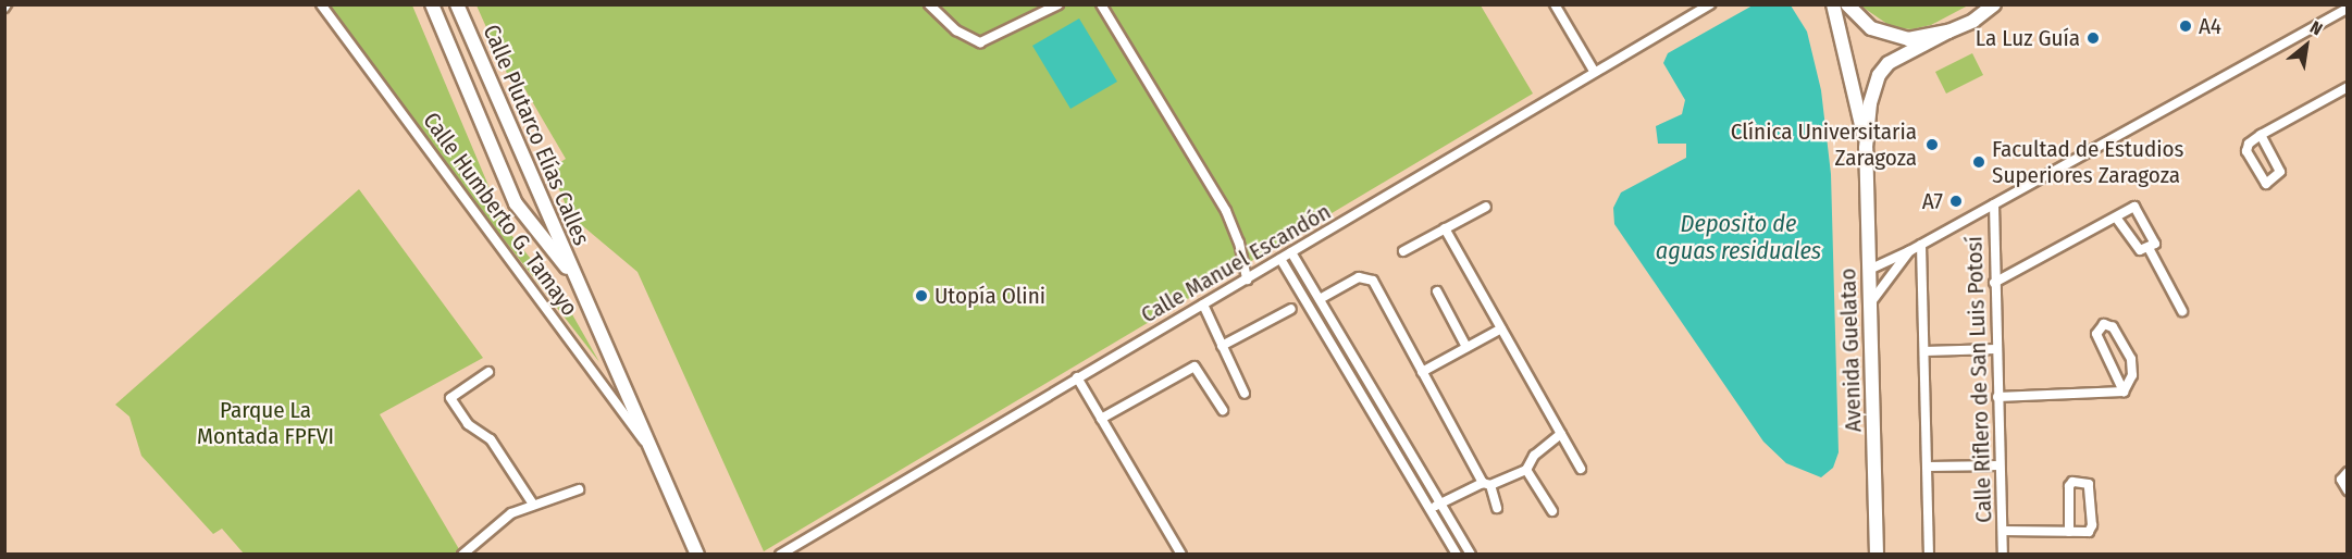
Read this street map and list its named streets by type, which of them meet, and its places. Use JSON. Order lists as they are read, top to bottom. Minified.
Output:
{"streets":{"street":["Calle Plutarco Elías Calles","Calle Humberto G. Tamayo","Calle Manuel Escandón","Avenida Guelatao","Calle Riflero de San Luis Potosí"]},"crossings":[["Calle Plutarco Elías Calles","Calle Humberto G. Tamayo"]],"water":["Deposito de aguas residuales"],"parks":["Parque La Montada FPFVI"],"places":["A4","La Luz Guía","Clínica Universitaria Zaragoza","Facultad de Estudios Superiores Zaragoza","A7","Utopía Olini"],"north":"top right"}
